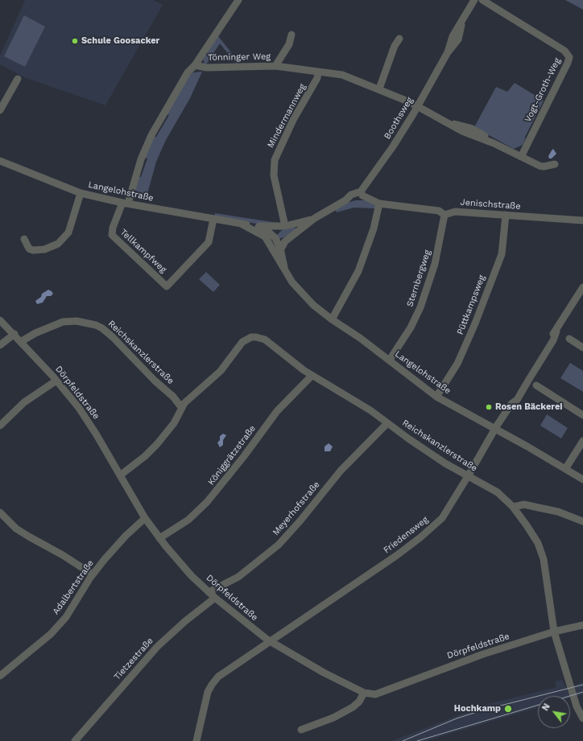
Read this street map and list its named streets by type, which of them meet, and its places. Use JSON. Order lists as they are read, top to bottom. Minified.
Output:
{"streets":{"street":["Tönninger Weg","Vogt-Groth-Weg","Mindermannweg","Boothsweg","Langelohstraße","Jenischstraße","Tellkampfweg","Sternbergweg","Püttkampsweg","Reichskanzlerstraße","Dörpfeldstraße","Königgrätzstraße","Meyerhofstraße","Friedensweg","Adalbertstraße","Tietzestraße"]},"crossings":[["Tönninger Weg","Vogt-Groth-Weg"],["Tönninger Weg","Mindermannweg"],["Tönninger Weg","Boothsweg"],["Tönninger Weg","Langelohstraße"],["Tönninger Weg","Tellkampfweg"],["Boothsweg","Jenischstraße"],["Langelohstraße","Tellkampfweg"],["Langelohstraße","Sternbergweg"],["Langelohstraße","Püttkampsweg"],["Langelohstraße","Friedensweg"],["Jenischstraße","Sternbergweg"],["Jenischstraße","Püttkampsweg"],["Reichskanzlerstraße","Dörpfeldstraße"],["Reichskanzlerstraße","Königgrätzstraße"],["Reichskanzlerstraße","Meyerhofstraße"],["Reichskanzlerstraße","Friedensweg"],["Dörpfeldstraße","Königgrätzstraße"],["Dörpfeldstraße","Meyerhofstraße"],["Dörpfeldstraße","Friedensweg"],["Dörpfeldstraße","Adalbertstraße"],["Dörpfeldstraße","Tietzestraße"]],"places":["Schule Goosacker","Rosen Bäckerei","Hochkamp"],"north":"top left"}
